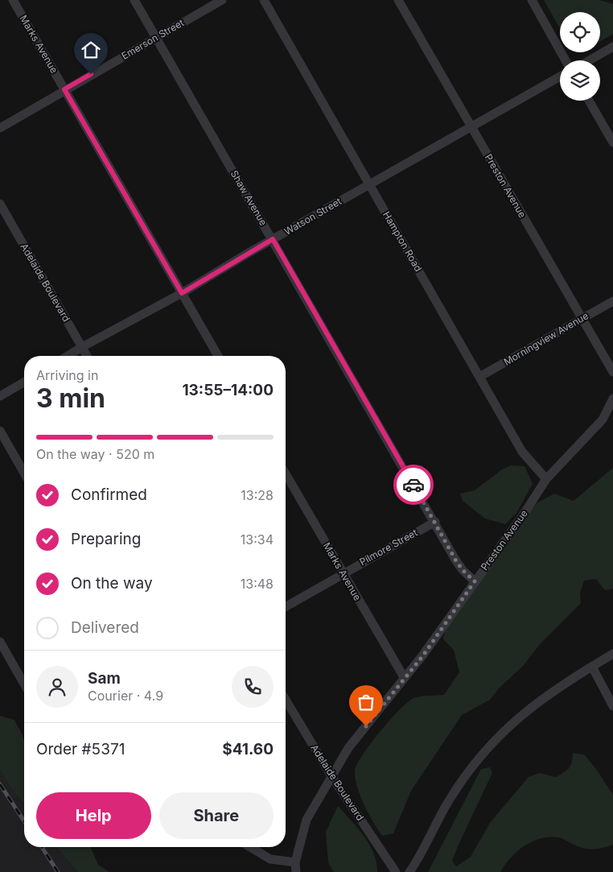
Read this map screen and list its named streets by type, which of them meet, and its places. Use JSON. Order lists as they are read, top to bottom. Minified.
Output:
{"streets":{"street":["Emerson Street","Marks Avenue","Preston Avenue","Shaw Avenue","Watson Street","Hampton Road","Adelaide Boulevard","Morningview Avenue","Pilmore Street"]},"crossings":[["Emerson Street","Marks Avenue"],["Emerson Street","Shaw Avenue"],["Marks Avenue","Preston Avenue"],["Marks Avenue","Watson Street"],["Marks Avenue","Pilmore Street"],["Preston Avenue","Shaw Avenue"],["Preston Avenue","Watson Street"],["Preston Avenue","Hampton Road"],["Preston Avenue","Adelaide Boulevard"],["Preston Avenue","Morningview Avenue"],["Shaw Avenue","Watson Street"],["Shaw Avenue","Pilmore Street"],["Watson Street","Hampton Road"],["Watson Street","Adelaide Boulevard"],["Hampton Road","Morningview Avenue"]],"page":{"heading":["3 min","Arriving in","13:55–14:00"],"panel":["Sam","Courier · 4.9","Order #5371","$41.60"],"bar":"On the way · 520 m","list":[["Confirmed","13:28"],["Preparing","13:34"],["On the way","13:48"],"Delivered"],"buttons":["Help","Share"]}}
